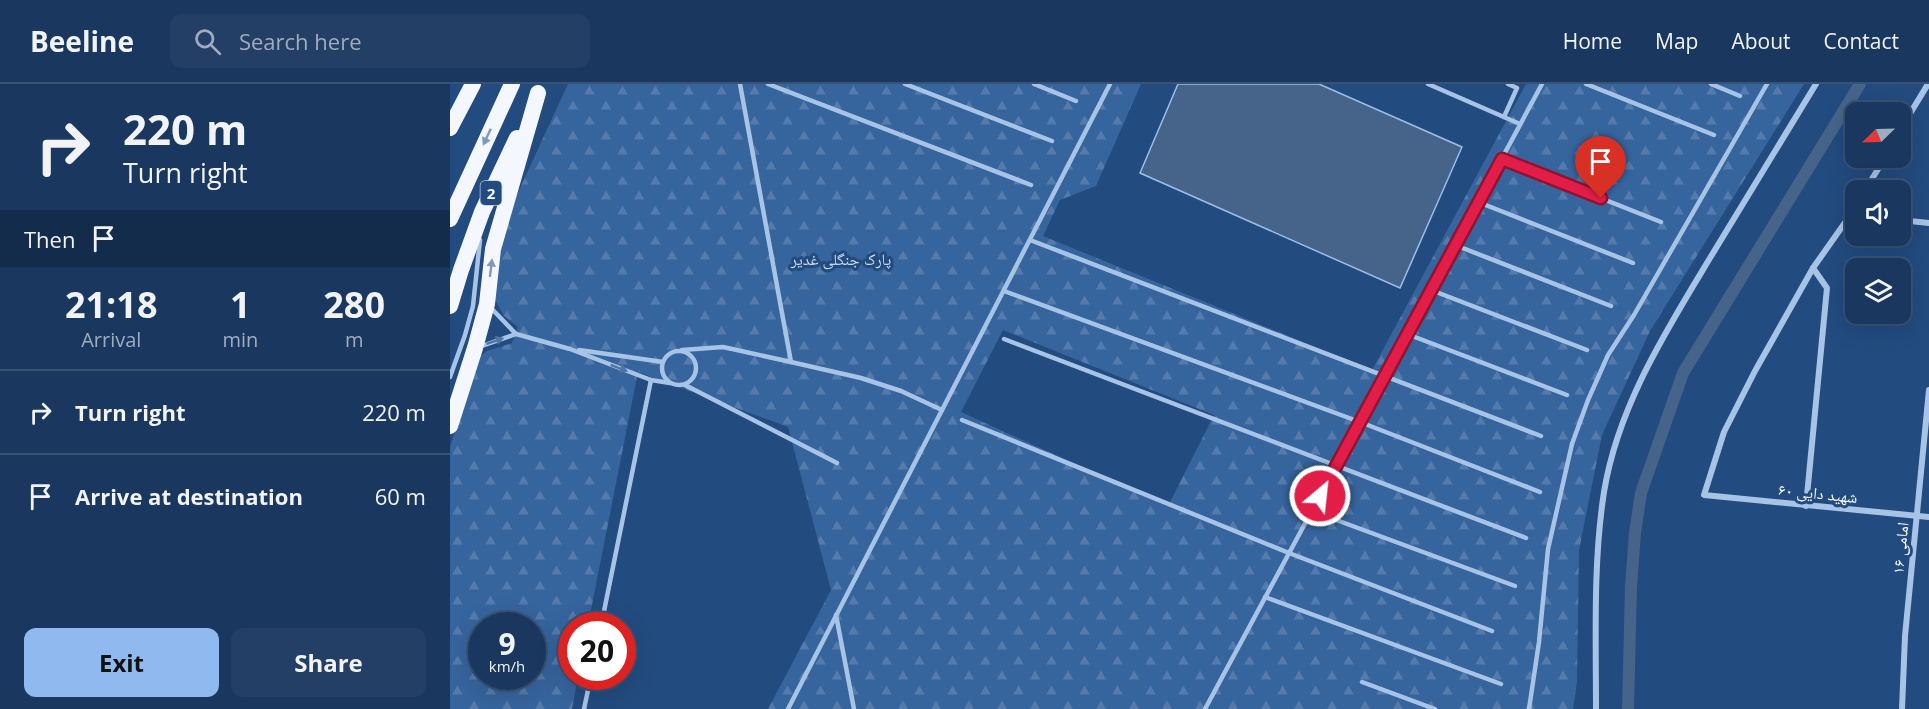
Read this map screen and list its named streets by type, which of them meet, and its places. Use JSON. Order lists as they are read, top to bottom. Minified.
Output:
{"streets":{"highway":["2"],"street":["شهید دایی ۶۰","امامی ۱۶"]},"crossings":[["شهید دایی ۶۰","امامی ۱۶"]],"parks":["پارک جنگلی غدیر"],"north":"bottom left","page":{"header":"Beeline","search":"Search here","nav":["Home","Map","About","Contact"],"turn":["220 m","Turn right"],"then":"Then","eta":["21:18","Arrival","1","min","280","m"],"list":[{"name":"Turn right","value":"220 m"},{"name":"Arrive at destination","value":"60 m"}],"speed":"9 km/h","limit":"20","buttons":["Exit","Share"]}}
